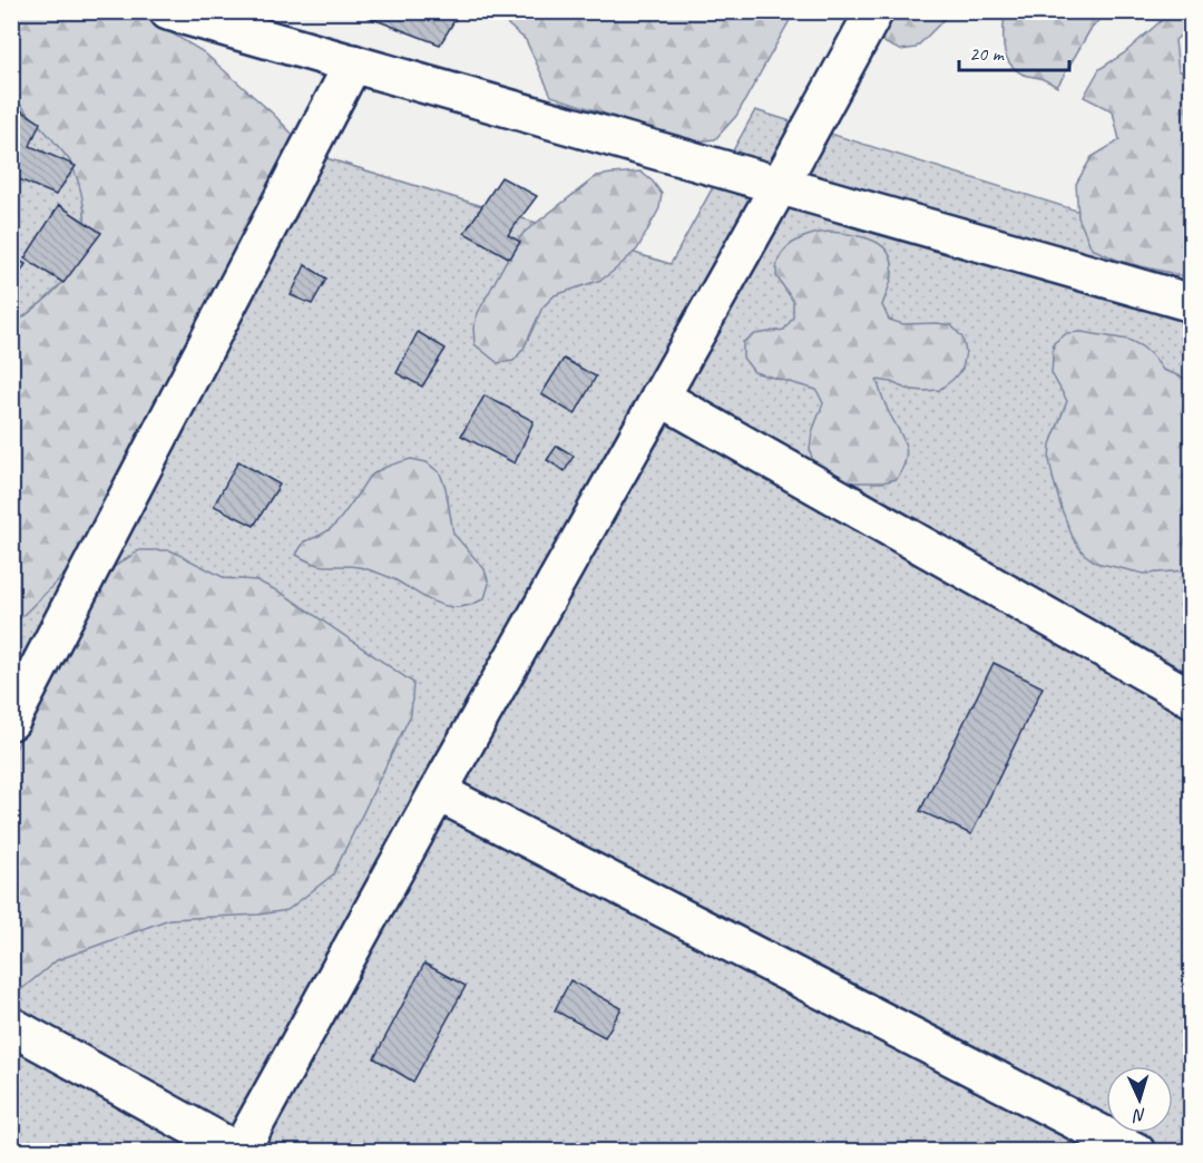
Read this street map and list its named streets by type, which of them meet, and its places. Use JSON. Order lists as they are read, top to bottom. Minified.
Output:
{"scale_bar":"20 m","north":"bottom"}
